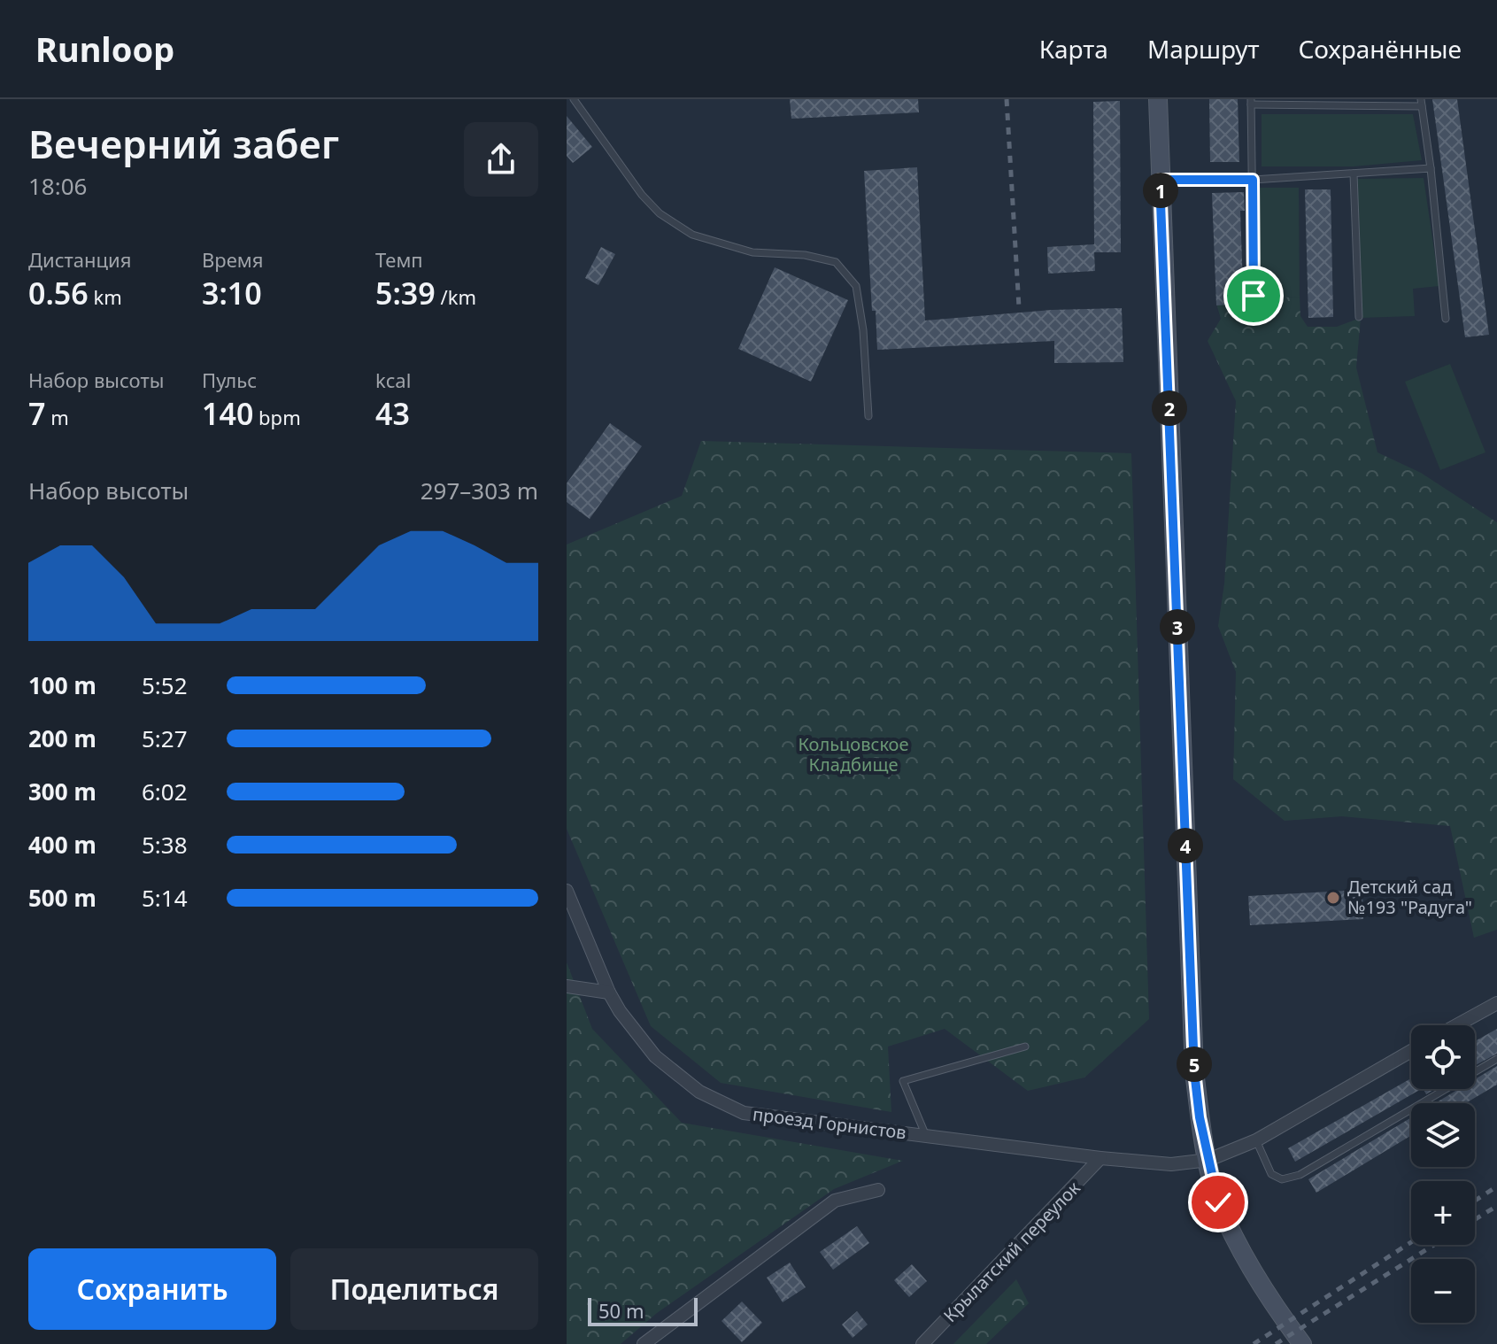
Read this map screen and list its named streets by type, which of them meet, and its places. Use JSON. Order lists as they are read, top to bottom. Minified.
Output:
{"streets":{"street":["проезд Горнистов","Крылатский переулок"]},"crossings":[["проезд Горнистов","Крылатский переулок"]],"parks":["Кольцовское Кладбище"],"places":["Детский сад №193 \"Радуга\""],"scale_bar":"50 m","page":{"header":"Runloop","nav":["Карта","Маршрут","Сохранённые"],"heading":["Вечерний забег","18:06"],"pins":["1","2","3","4","5"],"stats":[["Дистанция","0.56 km"],["Время","3:10"],["Темп","5:39 /km"],["Набор высоты","7 m"],["Пульс","140 bpm"],["kcal","43"]],"chart":["Набор высоты","297–303 m"],"list":[{"name":"100 m","note":"5:52"},{"name":"200 m","note":"5:27"},{"name":"300 m","note":"6:02"},{"name":"400 m","note":"5:38"},{"name":"500 m","note":"5:14"}],"map_buttons":["+","−"],"buttons":["Сохранить","Поделиться"],"scale":"50 m"}}
